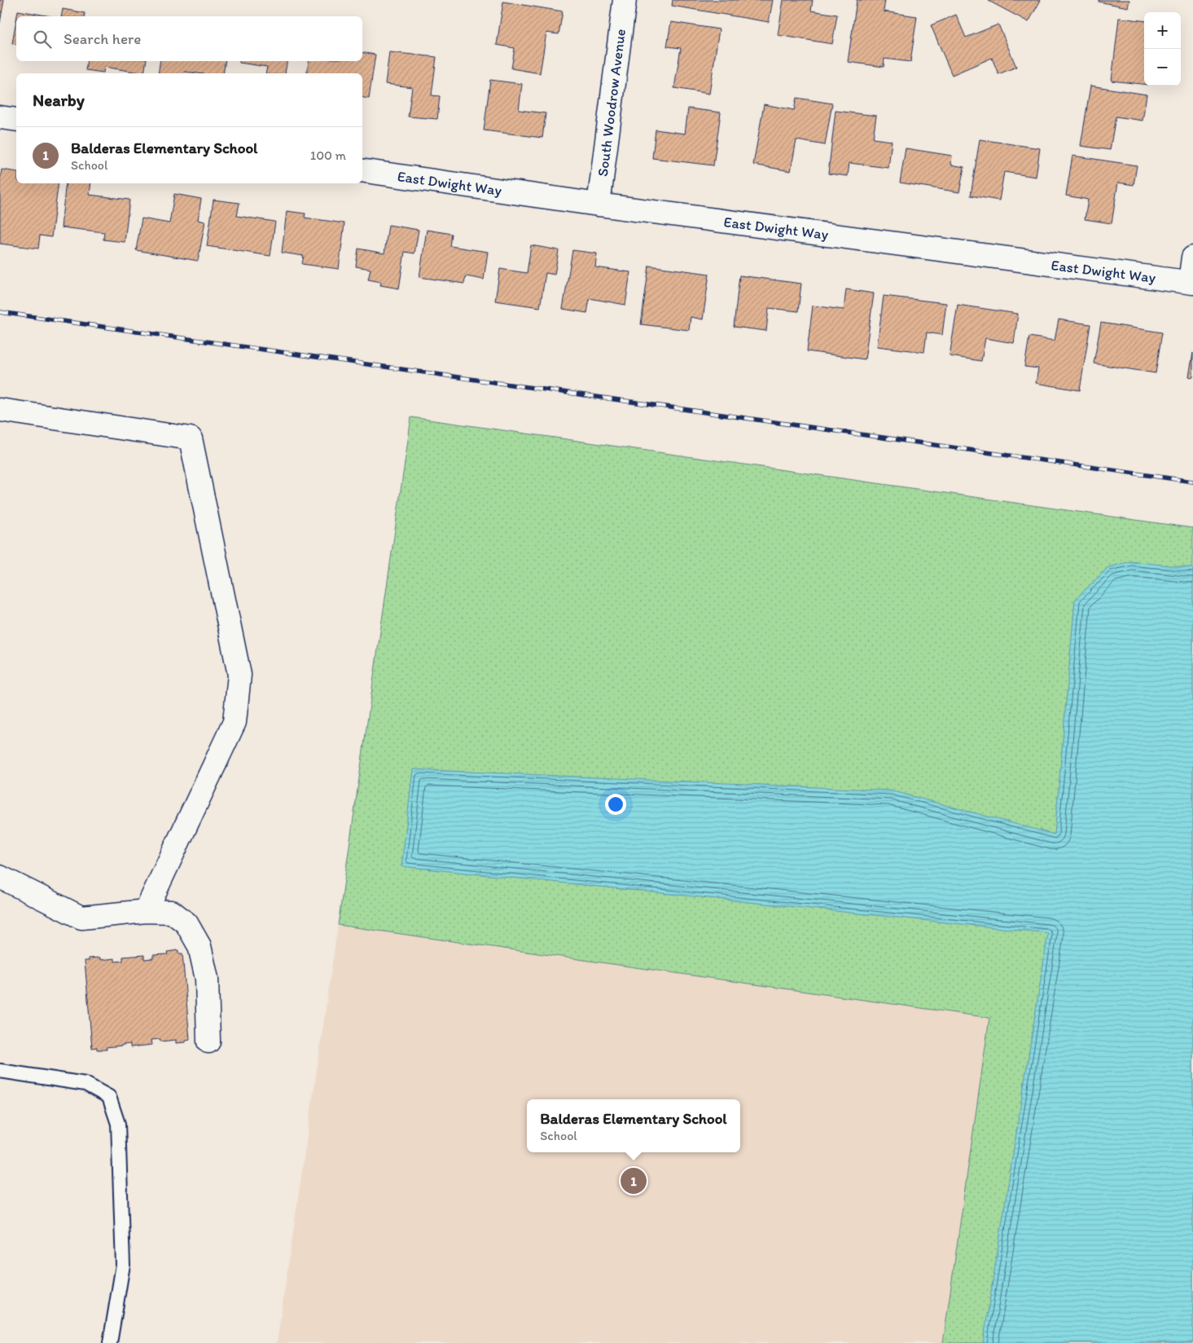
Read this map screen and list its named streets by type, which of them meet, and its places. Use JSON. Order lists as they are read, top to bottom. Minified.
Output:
{"streets":{"street":["South Woodrow Avenue","East Dwight Way"]},"crossings":[["South Woodrow Avenue","East Dwight Way"]],"page":{"map_buttons":["+","−"],"search":"Search here","heading":"Nearby","list":[{"mark":"1","name":"Balderas Elementary School","note":"School","value":"100 m"}],"popup":["Balderas Elementary School","School"],"pins":"1"}}
